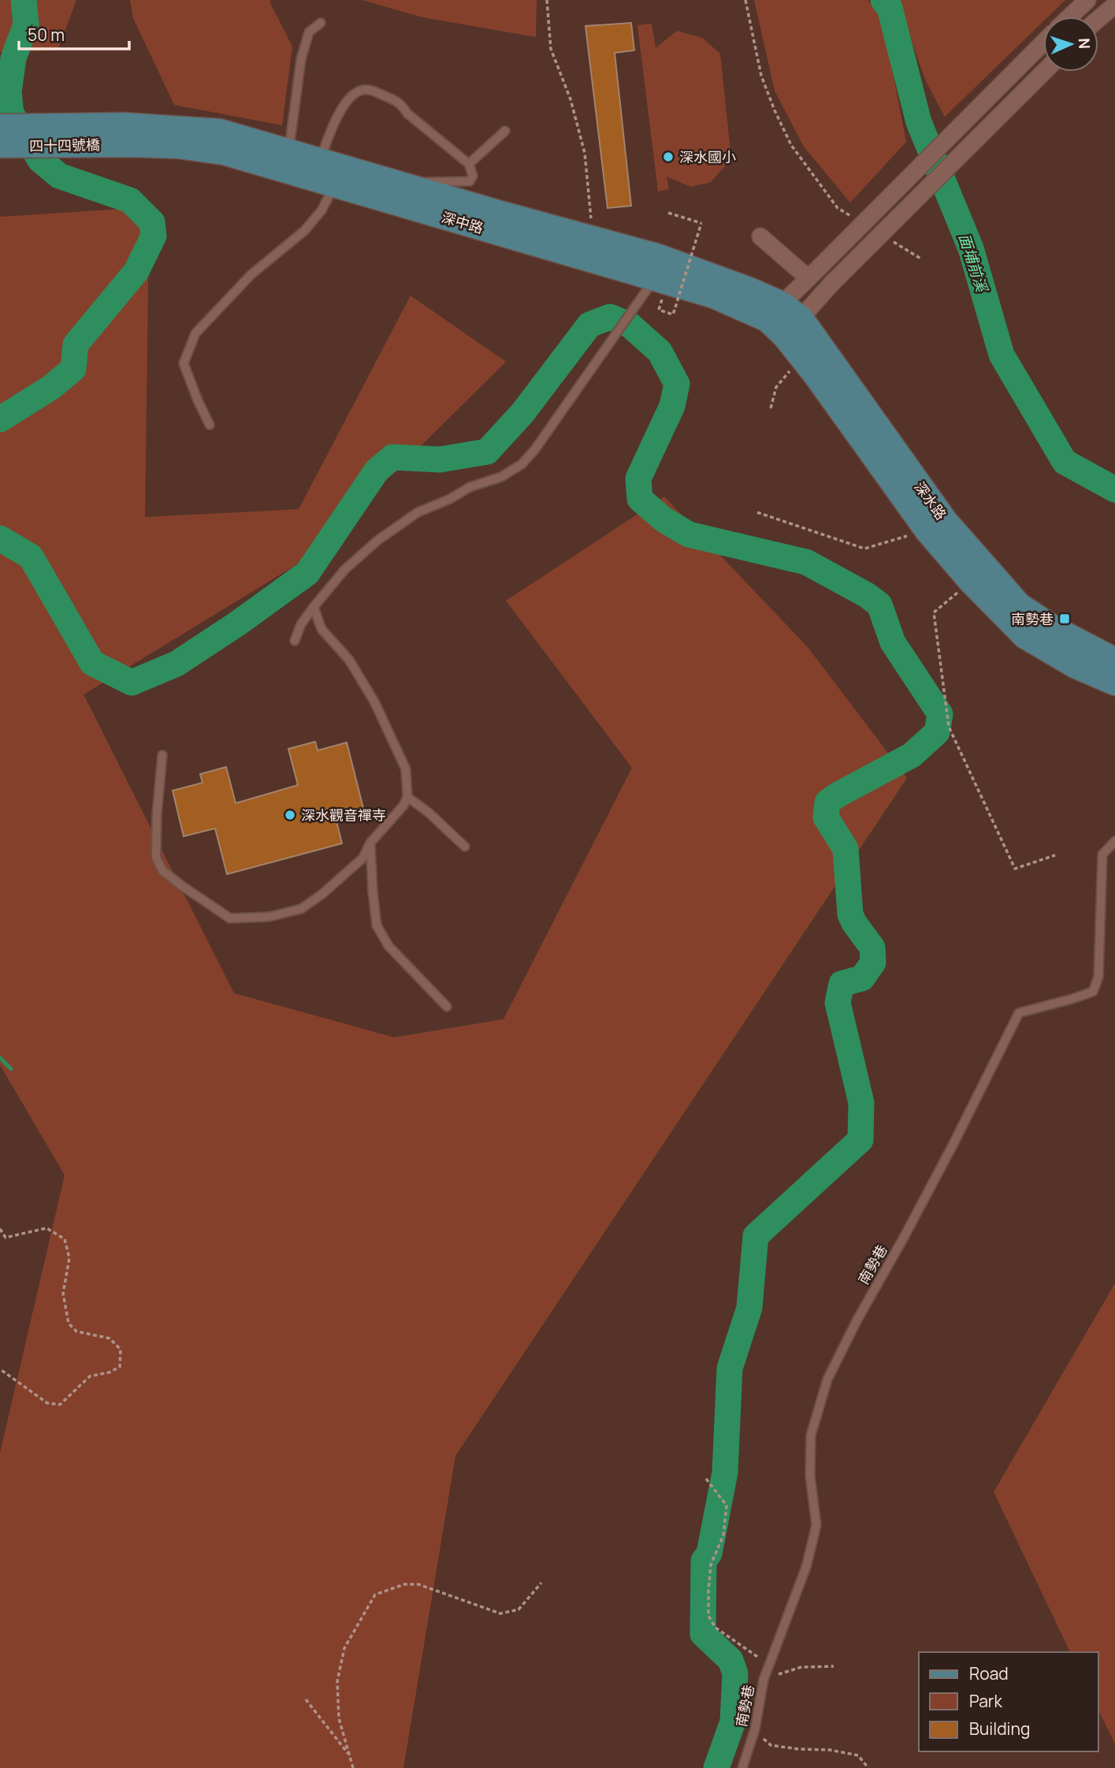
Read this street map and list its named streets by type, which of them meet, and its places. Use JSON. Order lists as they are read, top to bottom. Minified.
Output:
{"streets":{"main road":["四十四號橋","深中路","深水路"],"lane":["南勢巷"]},"crossings":[["四十四號橋","深中路"],["深中路","深水路"]],"water":["面埔前溪"],"places":{"other":["深水國小","深水觀音禪寺"],"transit":["南勢巷"]},"legend":["Road","Park","Building"],"scale_bar":"50 m","north":"right"}
